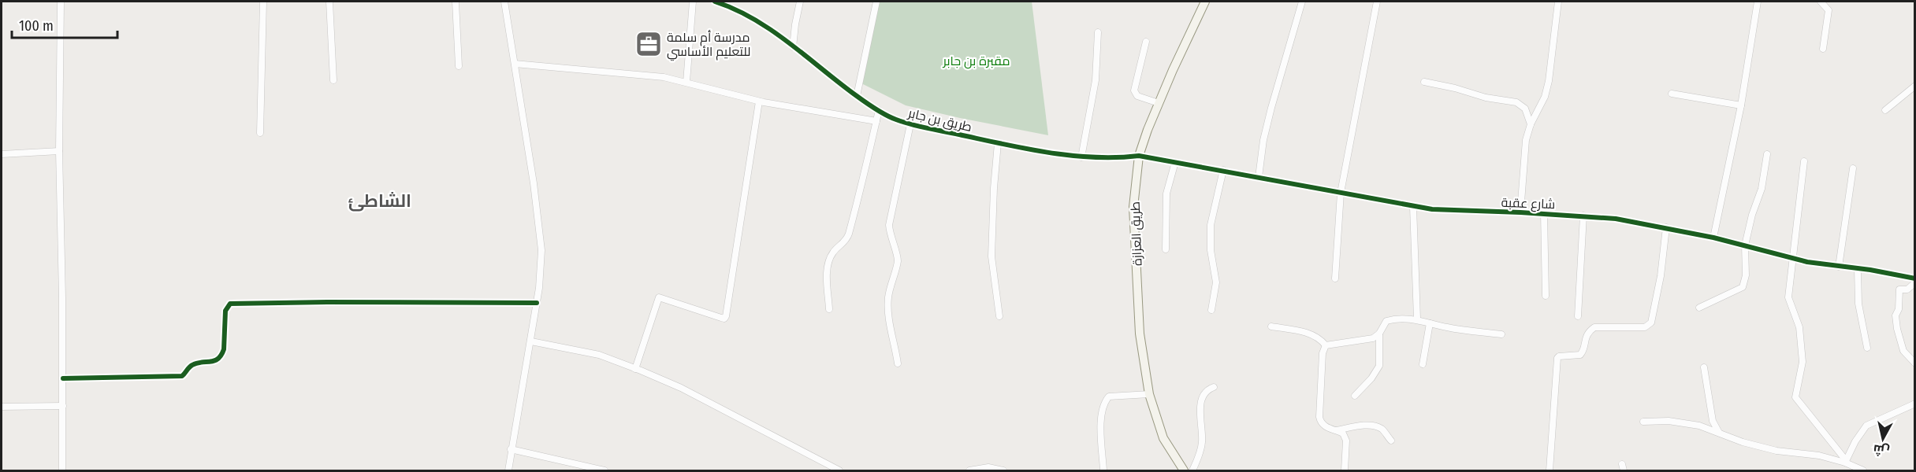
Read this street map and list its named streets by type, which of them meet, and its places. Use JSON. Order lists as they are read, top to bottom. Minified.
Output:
{"streets":{"street":["طريق بن جابر","شارع عقبة","طريق العزازة"]},"crossings":[["طريق بن جابر","شارع عقبة"],["طريق بن جابر","طريق العزازة"],["شارع عقبة","طريق العزازة"]],"districts":["الشاطئ"],"parks":["مقبرة بن جابر"],"places":{"office":["مدرسة أم سلمة للتعليم الأساسي"]},"scale_bar":"100 m","north":"bottom"}
